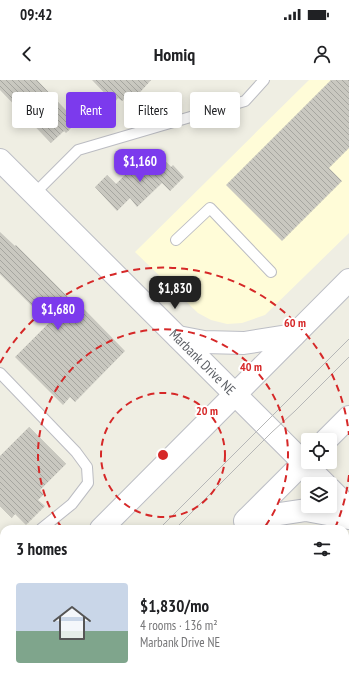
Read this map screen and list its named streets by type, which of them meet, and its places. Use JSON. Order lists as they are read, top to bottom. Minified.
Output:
{"streets":{"main road":["Marbank Drive NE"]},"page":{"status":"09:42","header":"Homiq","chip":["Buy","Rent","Filters","New"],"price":["$1,160","$1,830","$1,680"],"heading":"3 homes","list":[{"name":"$1,830/mo","note":"4 rooms · 136 m² · Marbank Drive NE"}]},"rings":["60 m","40 m","20 m"]}
